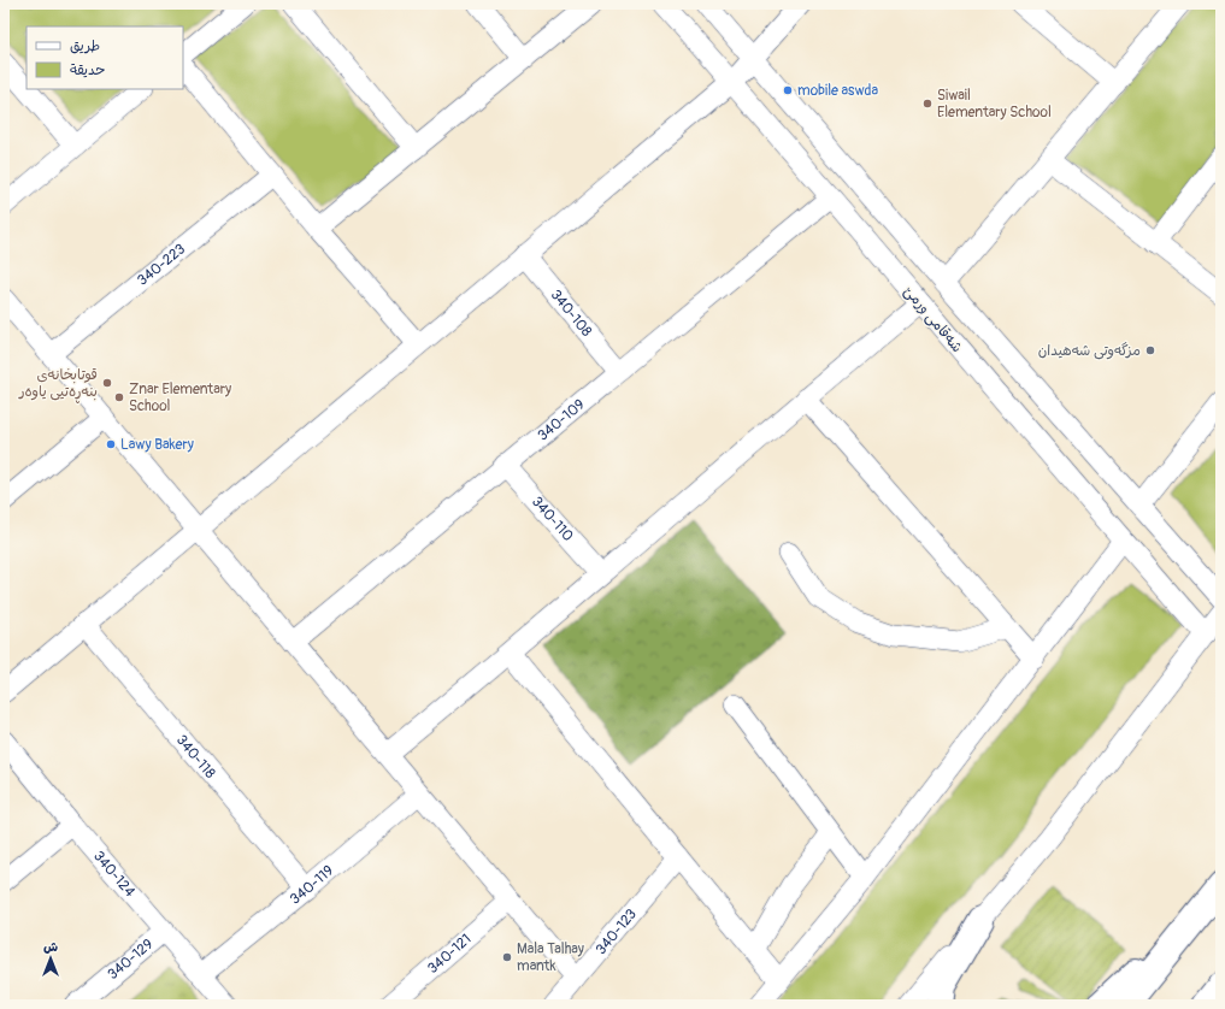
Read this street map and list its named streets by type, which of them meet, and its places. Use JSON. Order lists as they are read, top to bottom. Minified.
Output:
{"streets":{"street":["340-223","340-108","شەقامی ورمێ","340-109","340-110","340-118","340-124","340-119","340-123","340-121","340-129"]},"crossings":[["340-108","340-109"],["شەقامی ورمێ","340-109"],["340-109","340-110"],["340-118","340-119"],["340-124","340-119"],["340-124","340-129"]],"places":["mobile aswda","Siwail Elementary School","مزگەوتی شەهیدان","قوتابخانەی بنەڕەتیی یاوەر","Znar Elementary School","Lawy Bakery","Mala Talhay mantk"],"legend":["طريق","حديقة"],"north":"top"}
